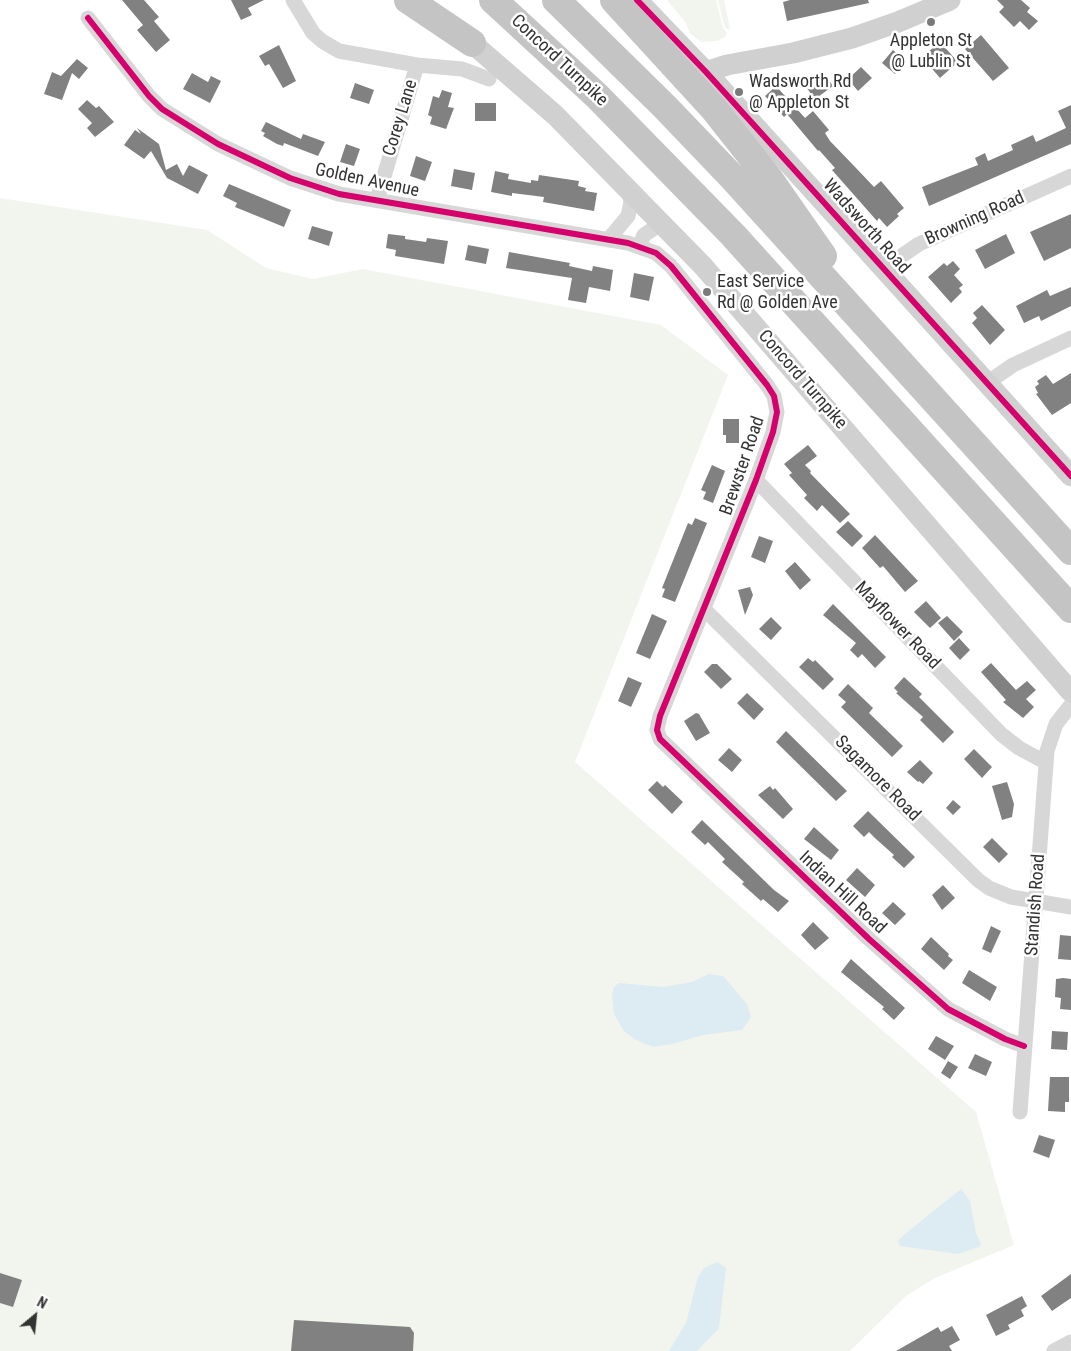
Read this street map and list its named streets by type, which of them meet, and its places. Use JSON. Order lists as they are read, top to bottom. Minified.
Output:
{"streets":{"highway":["Concord Turnpike"],"main road":["Wadsworth Road"],"street":["Corey Lane","Golden Avenue","Browning Road","Brewster Road","Mayflower Road","Sagamore Road","Indian Hill Road","Standish Road"]},"crossings":[["Corey Lane","Golden Avenue"],["Golden Avenue","Brewster Road"],["Browning Road","Wadsworth Road"],["Brewster Road","Mayflower Road"],["Brewster Road","Sagamore Road"],["Brewster Road","Indian Hill Road"],["Mayflower Road","Standish Road"],["Sagamore Road","Standish Road"],["Indian Hill Road","Standish Road"]],"places":["Appleton St @ Lublin St","Wadsworth Rd @ Appleton St","East Service Rd @ Golden Ave"],"north":"top right"}
